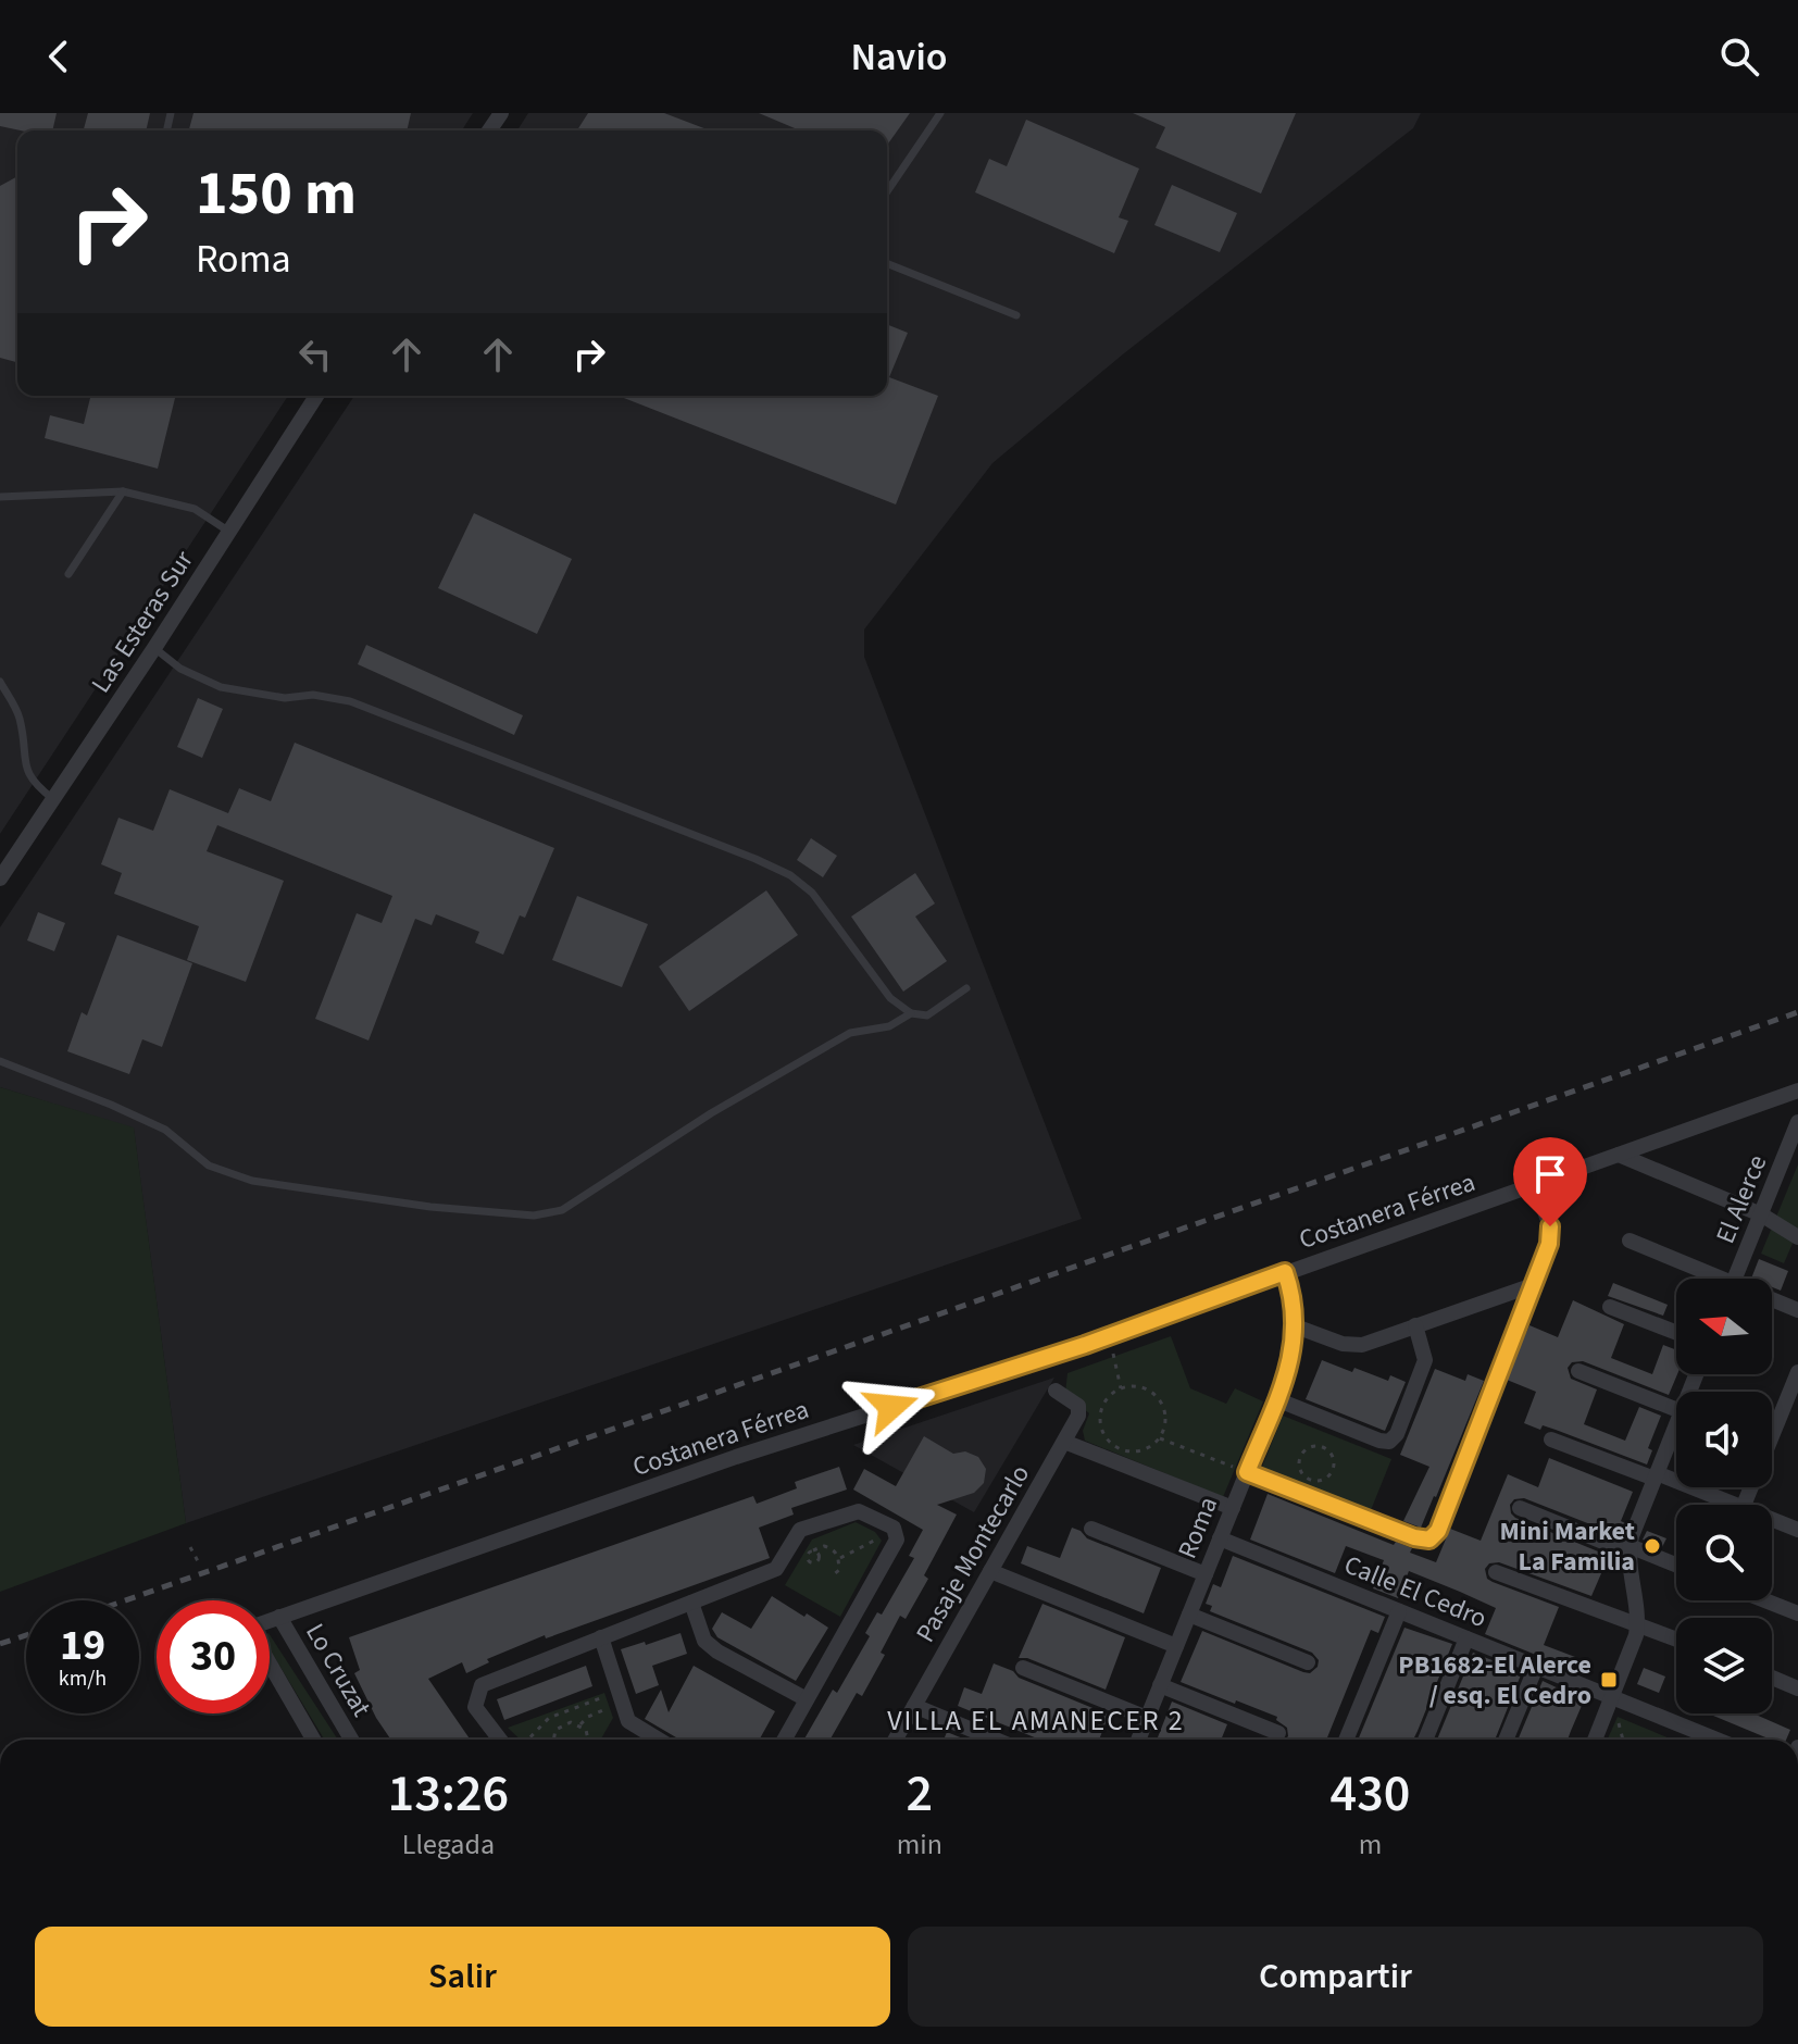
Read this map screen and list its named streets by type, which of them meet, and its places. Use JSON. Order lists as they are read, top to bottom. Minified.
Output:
{"streets":{"street":["Las Esteras Sur","El Alerce","Costanera Férrea","Roma","Pasaje Montecarlo","Calle El Cedro","Lo Cruzat"]},"crossings":[["Costanera Férrea","Roma"],["Costanera Férrea","Lo Cruzat"],["Roma","Calle El Cedro"]],"districts":["VILLA EL AMANECER 2"],"places":{"other":["Mini Market La Familia"],"transit":["PB1682-El Alerce / esq. El Cedro"]},"north":"left","page":{"header":"Navio","turn":["150 m","Roma"],"speed":"19 km/h","limit":"30","eta":["13:26","Llegada","2","min","430","m"],"buttons":["Salir","Compartir"]}}
